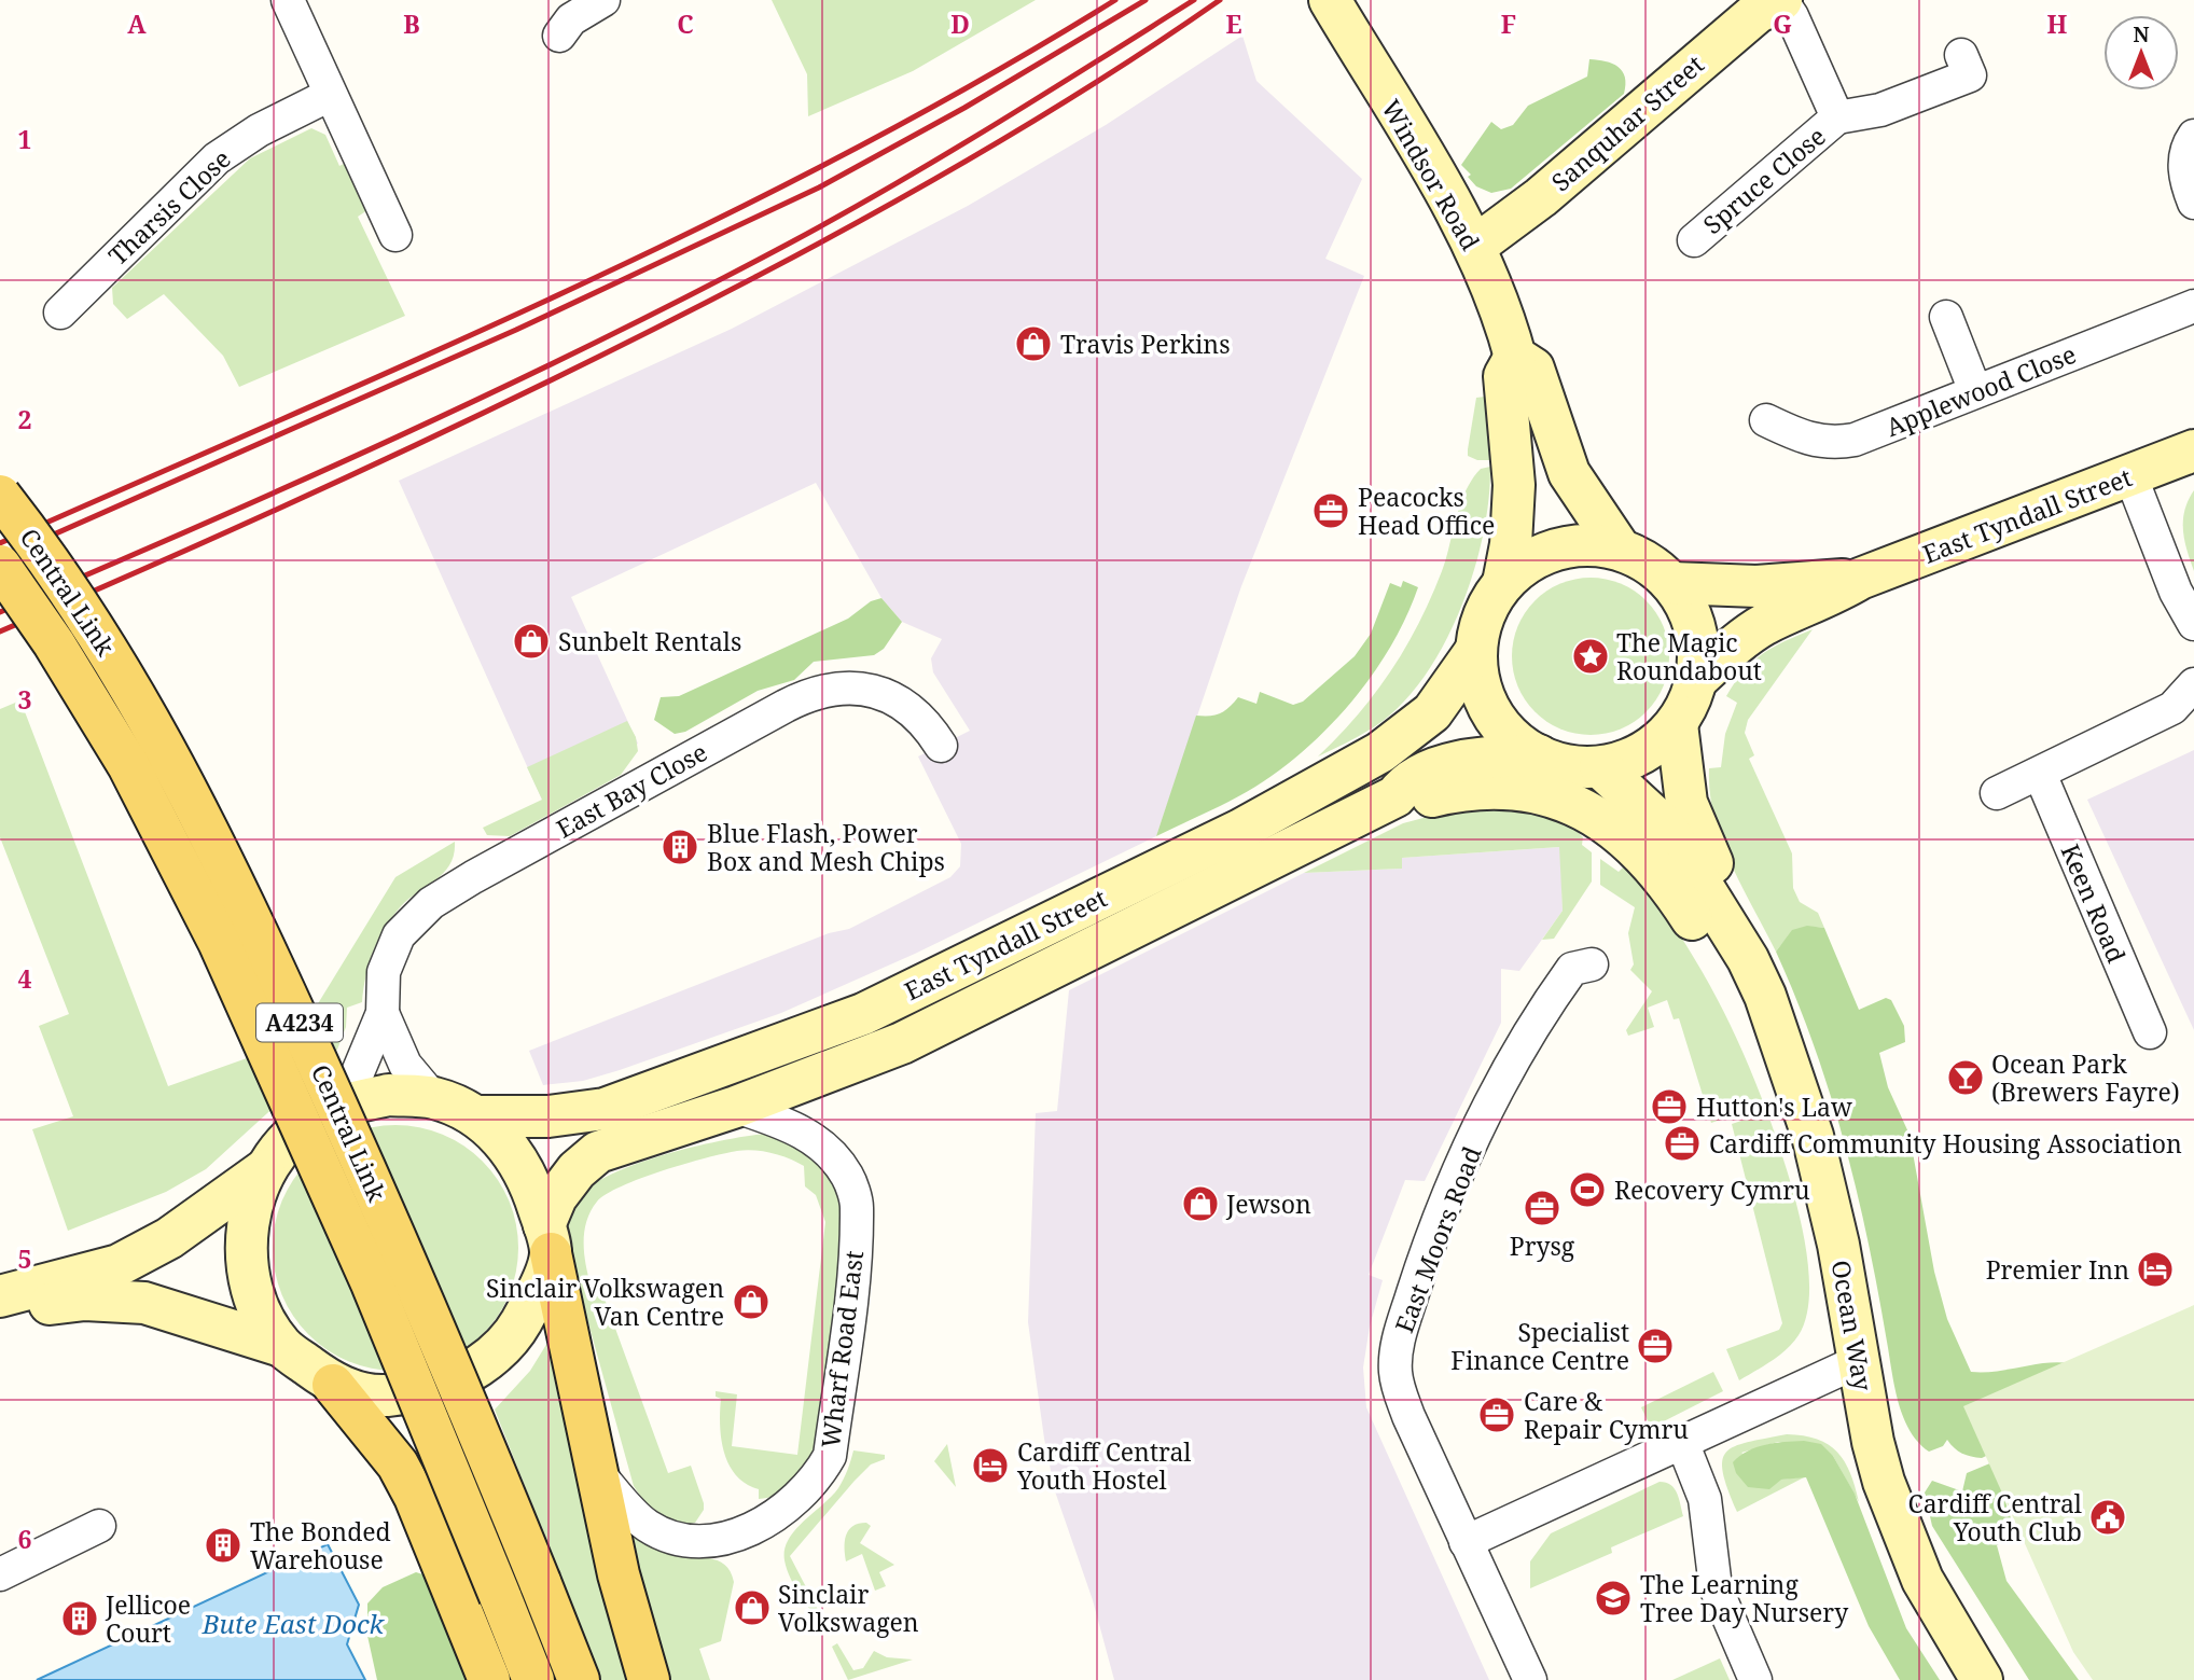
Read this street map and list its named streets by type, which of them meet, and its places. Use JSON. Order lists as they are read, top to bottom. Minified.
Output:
{"streets":{"main road":["Central Link","A4234"],"street":["Sanquhar Street","Windsor Road","Spruce Close","Tharsis Close","Applewood Close","East Tyndall Street","East Bay Close","Keen Road","East Moors Road","Ocean Way","Wharf Road East"]},"crossings":[["Sanquhar Street","Windsor Road"],["Sanquhar Street","Spruce Close"],["Windsor Road","East Tyndall Street"],["Windsor Road","Ocean Way"],["East Tyndall Street","Ocean Way"],["East Tyndall Street","Wharf Road East"]],"water":["Bute East Dock"],"places":{"shop":["Travis Perkins","Sunbelt Rentals","Jewson","Sinclair Volkswagen Van Centre","Sinclair Volkswagen"],"office":["Peacocks Head Office","Hutton's Law","Cardiff Community Housing Association","Prysg","Specialist Finance Centre","Care & Repair Cymru"],"place":["The Magic Roundabout"],"building":["Blue Flash, Power Box and Mesh Chips","The Bonded Warehouse","Jellicoe Court"],"bar":["Ocean Park (Brewers Fayre)"],"sports":["Recovery Cymru"],"hotel":["Premier Inn","Cardiff Central Youth Hostel"],"public building":["Cardiff Central Youth Club"],"school or university":["The Learning Tree Day Nursery"]},"north":"top","grid":{"columns":["A","B","C","D","E","F","G","H"],"rows":["1","2","3","4","5","6"]}}
